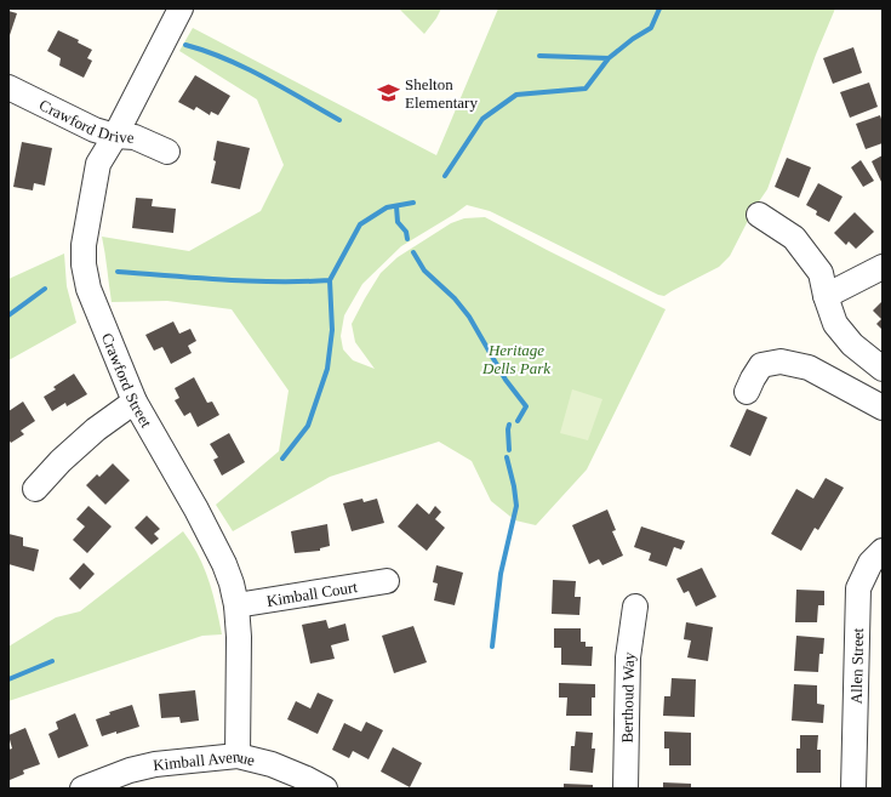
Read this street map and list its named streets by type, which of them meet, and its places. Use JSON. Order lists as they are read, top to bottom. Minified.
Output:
{"streets":{"street":["Crawford Drive","Crawford Street","Kimball Court","Allen Street","Berthoud Way","Kimball Avenue"]},"crossings":[["Crawford Drive","Crawford Street"],["Crawford Street","Kimball Court"],["Crawford Street","Kimball Avenue"]],"parks":["Heritage Dells Park"],"places":{"school or university":["Shelton Elementary"]}}
